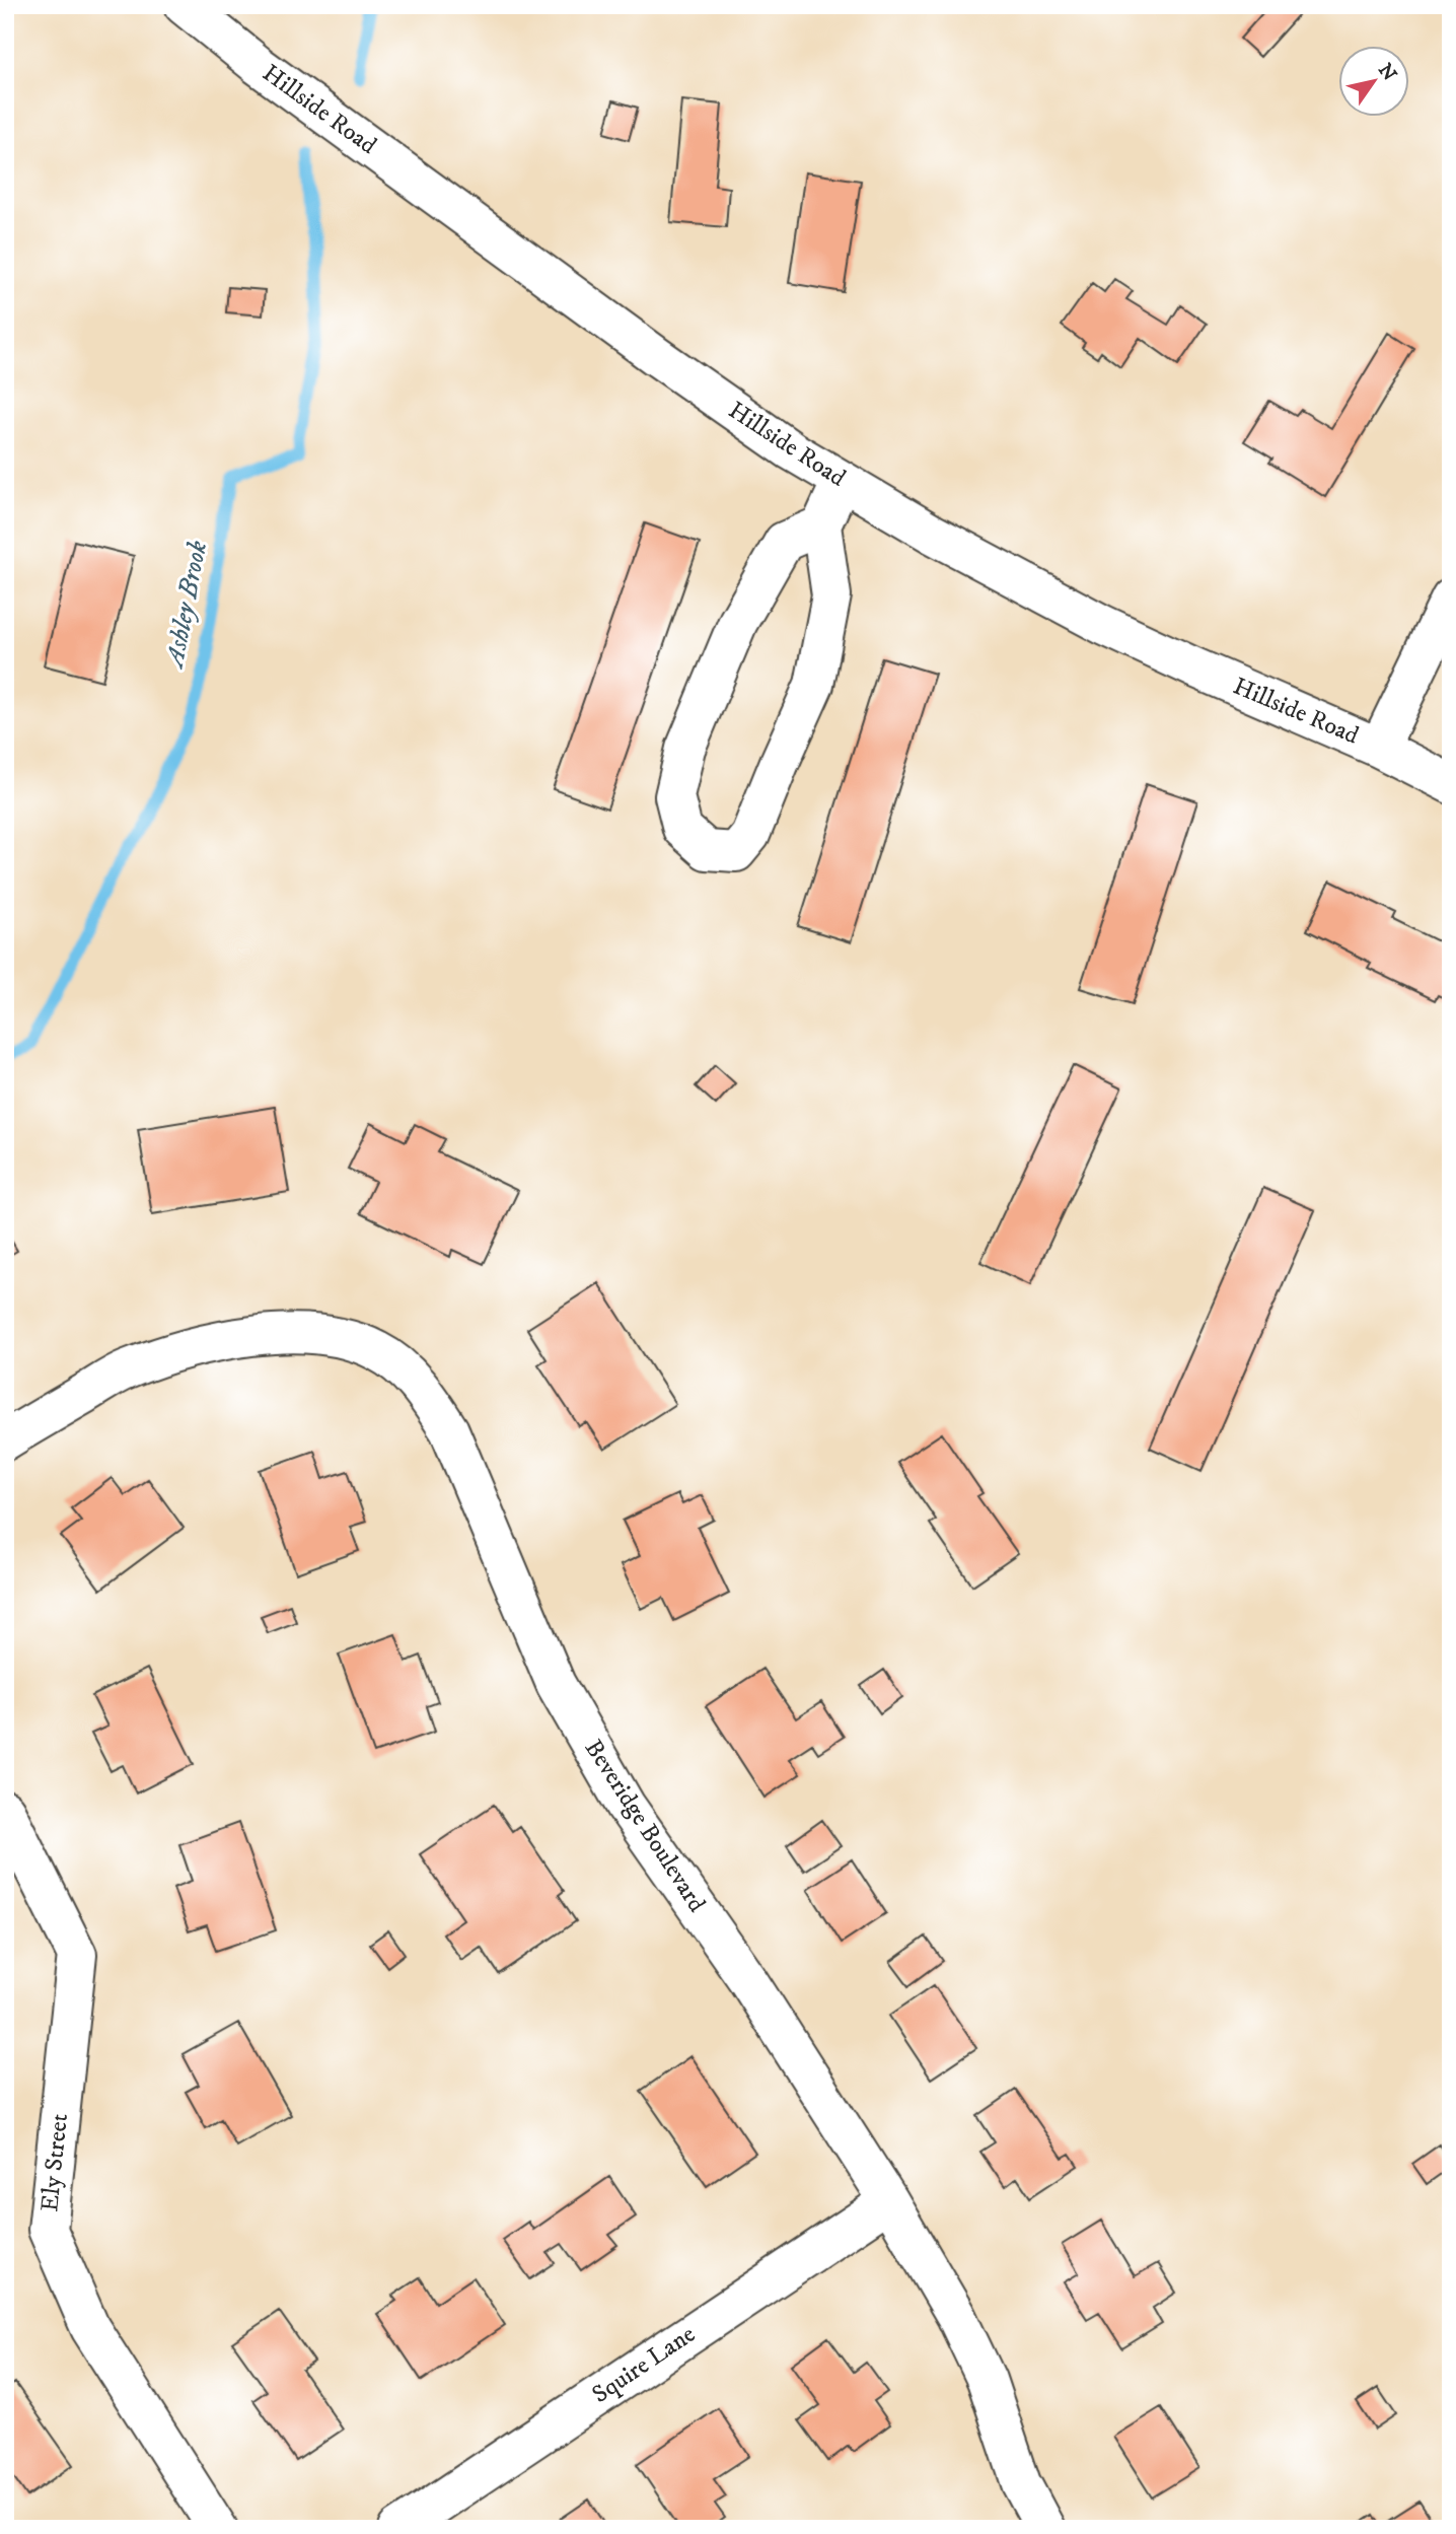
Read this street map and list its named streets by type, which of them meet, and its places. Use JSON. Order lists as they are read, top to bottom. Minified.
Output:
{"streets":{"street":["Hillside Road","Beveridge Boulevard","Ely Street","Squire Lane"]},"crossings":[["Beveridge Boulevard","Squire Lane"]],"water":["Ashley Brook"],"north":"top right"}
